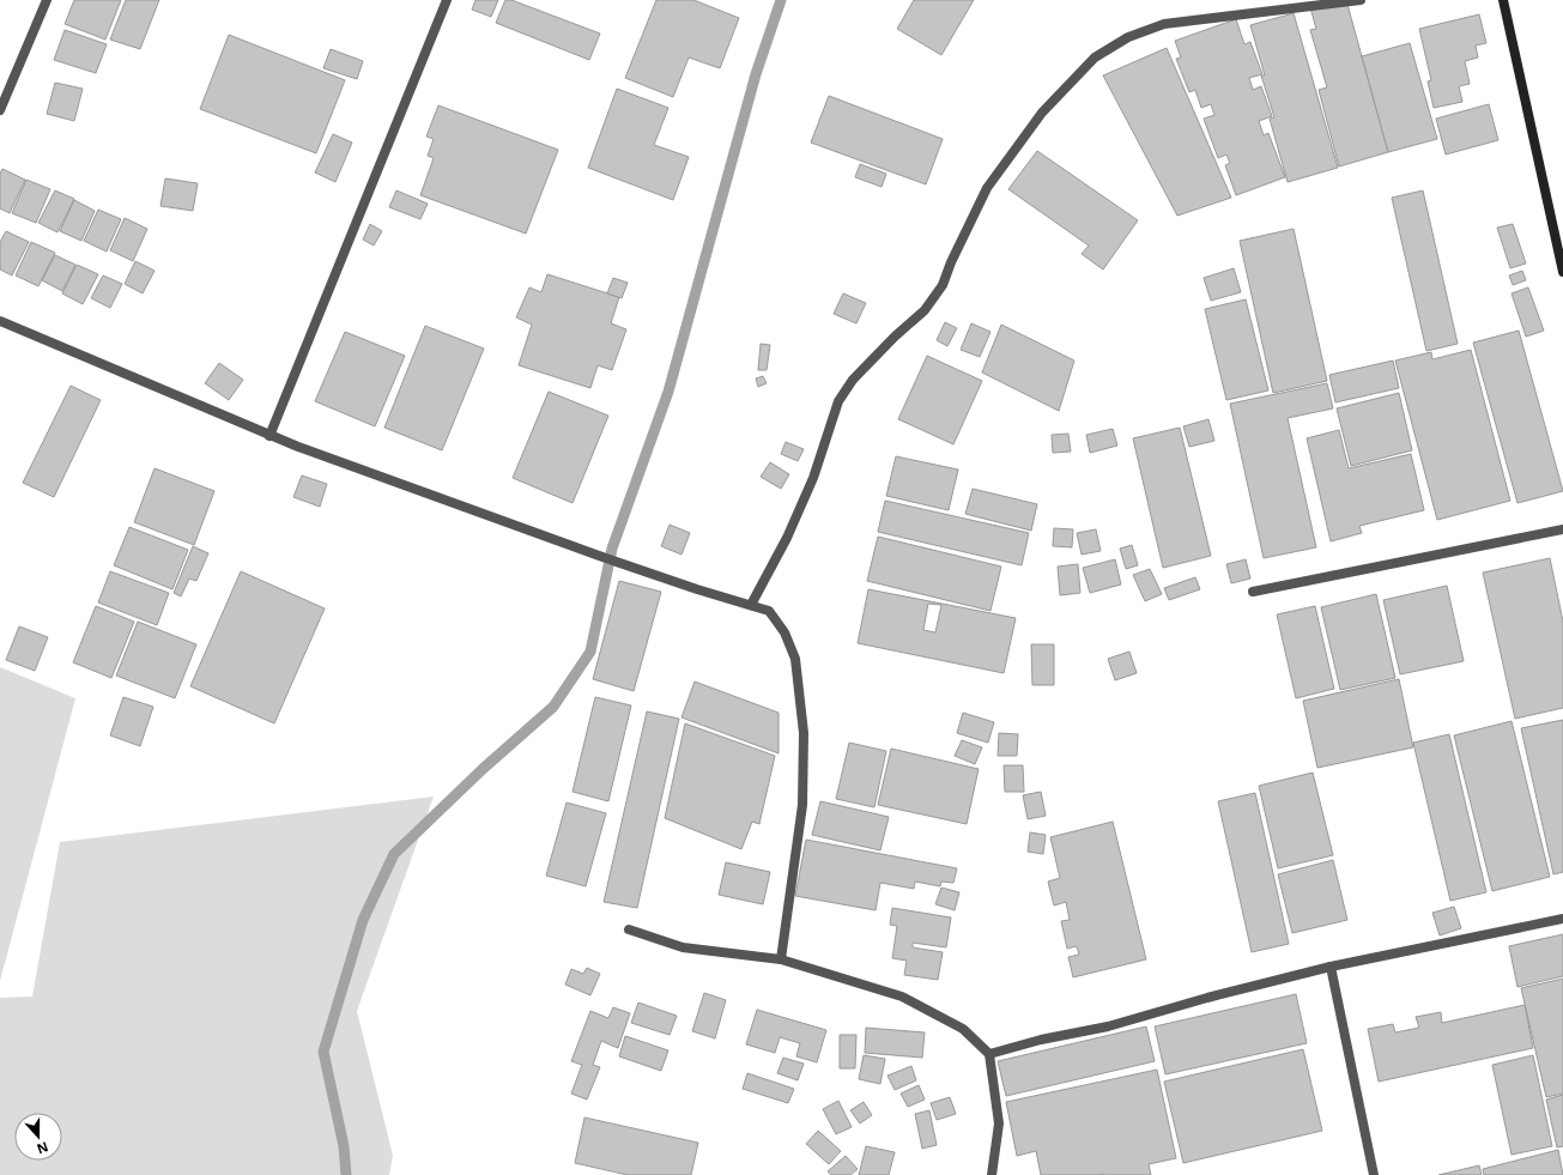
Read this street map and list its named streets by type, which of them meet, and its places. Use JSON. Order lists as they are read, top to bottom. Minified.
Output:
{"north":"bottom"}
